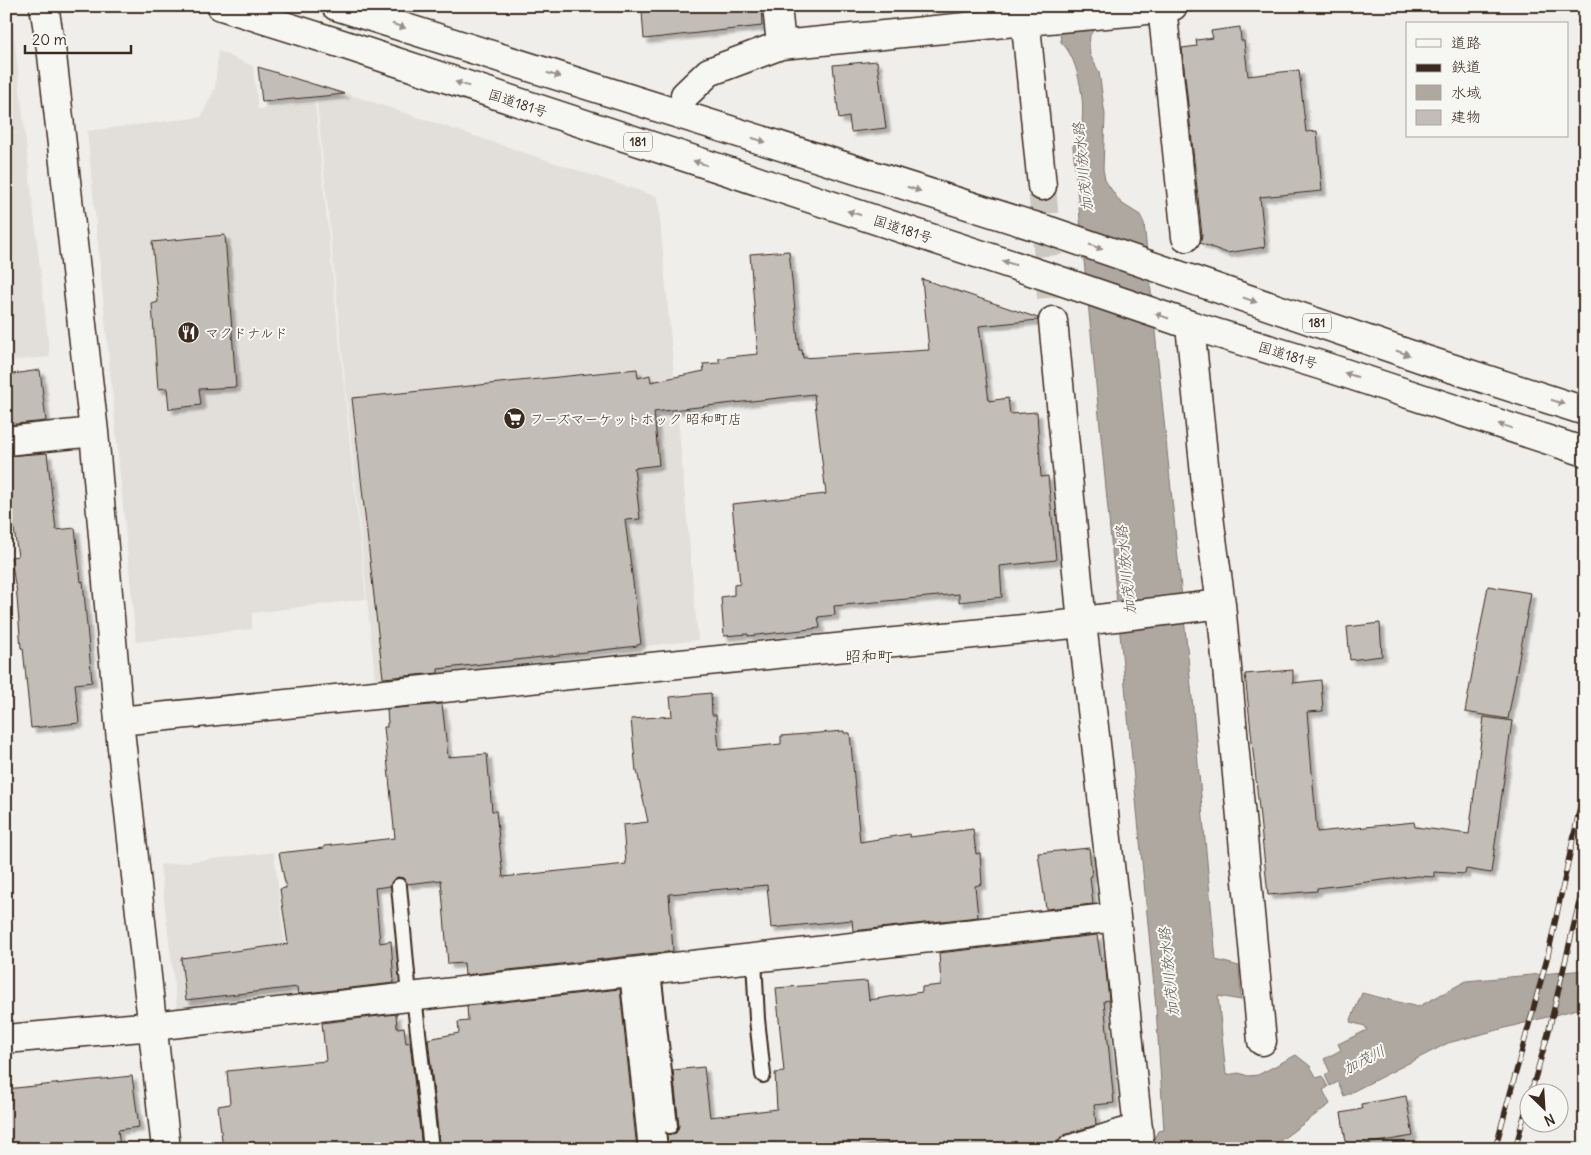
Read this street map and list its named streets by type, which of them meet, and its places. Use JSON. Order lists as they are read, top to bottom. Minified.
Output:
{"streets":{"main road":["国道181号","181"]},"districts":["昭和町"],"water":["加茂川放水路","加茂川"],"places":{"restaurant":["マクドナルド"],"supermarket":["フーズマーケットホック 昭和町店"]},"legend":["道路","鉄道","水域","建物"],"scale_bar":"20 m","north":"bottom right"}
